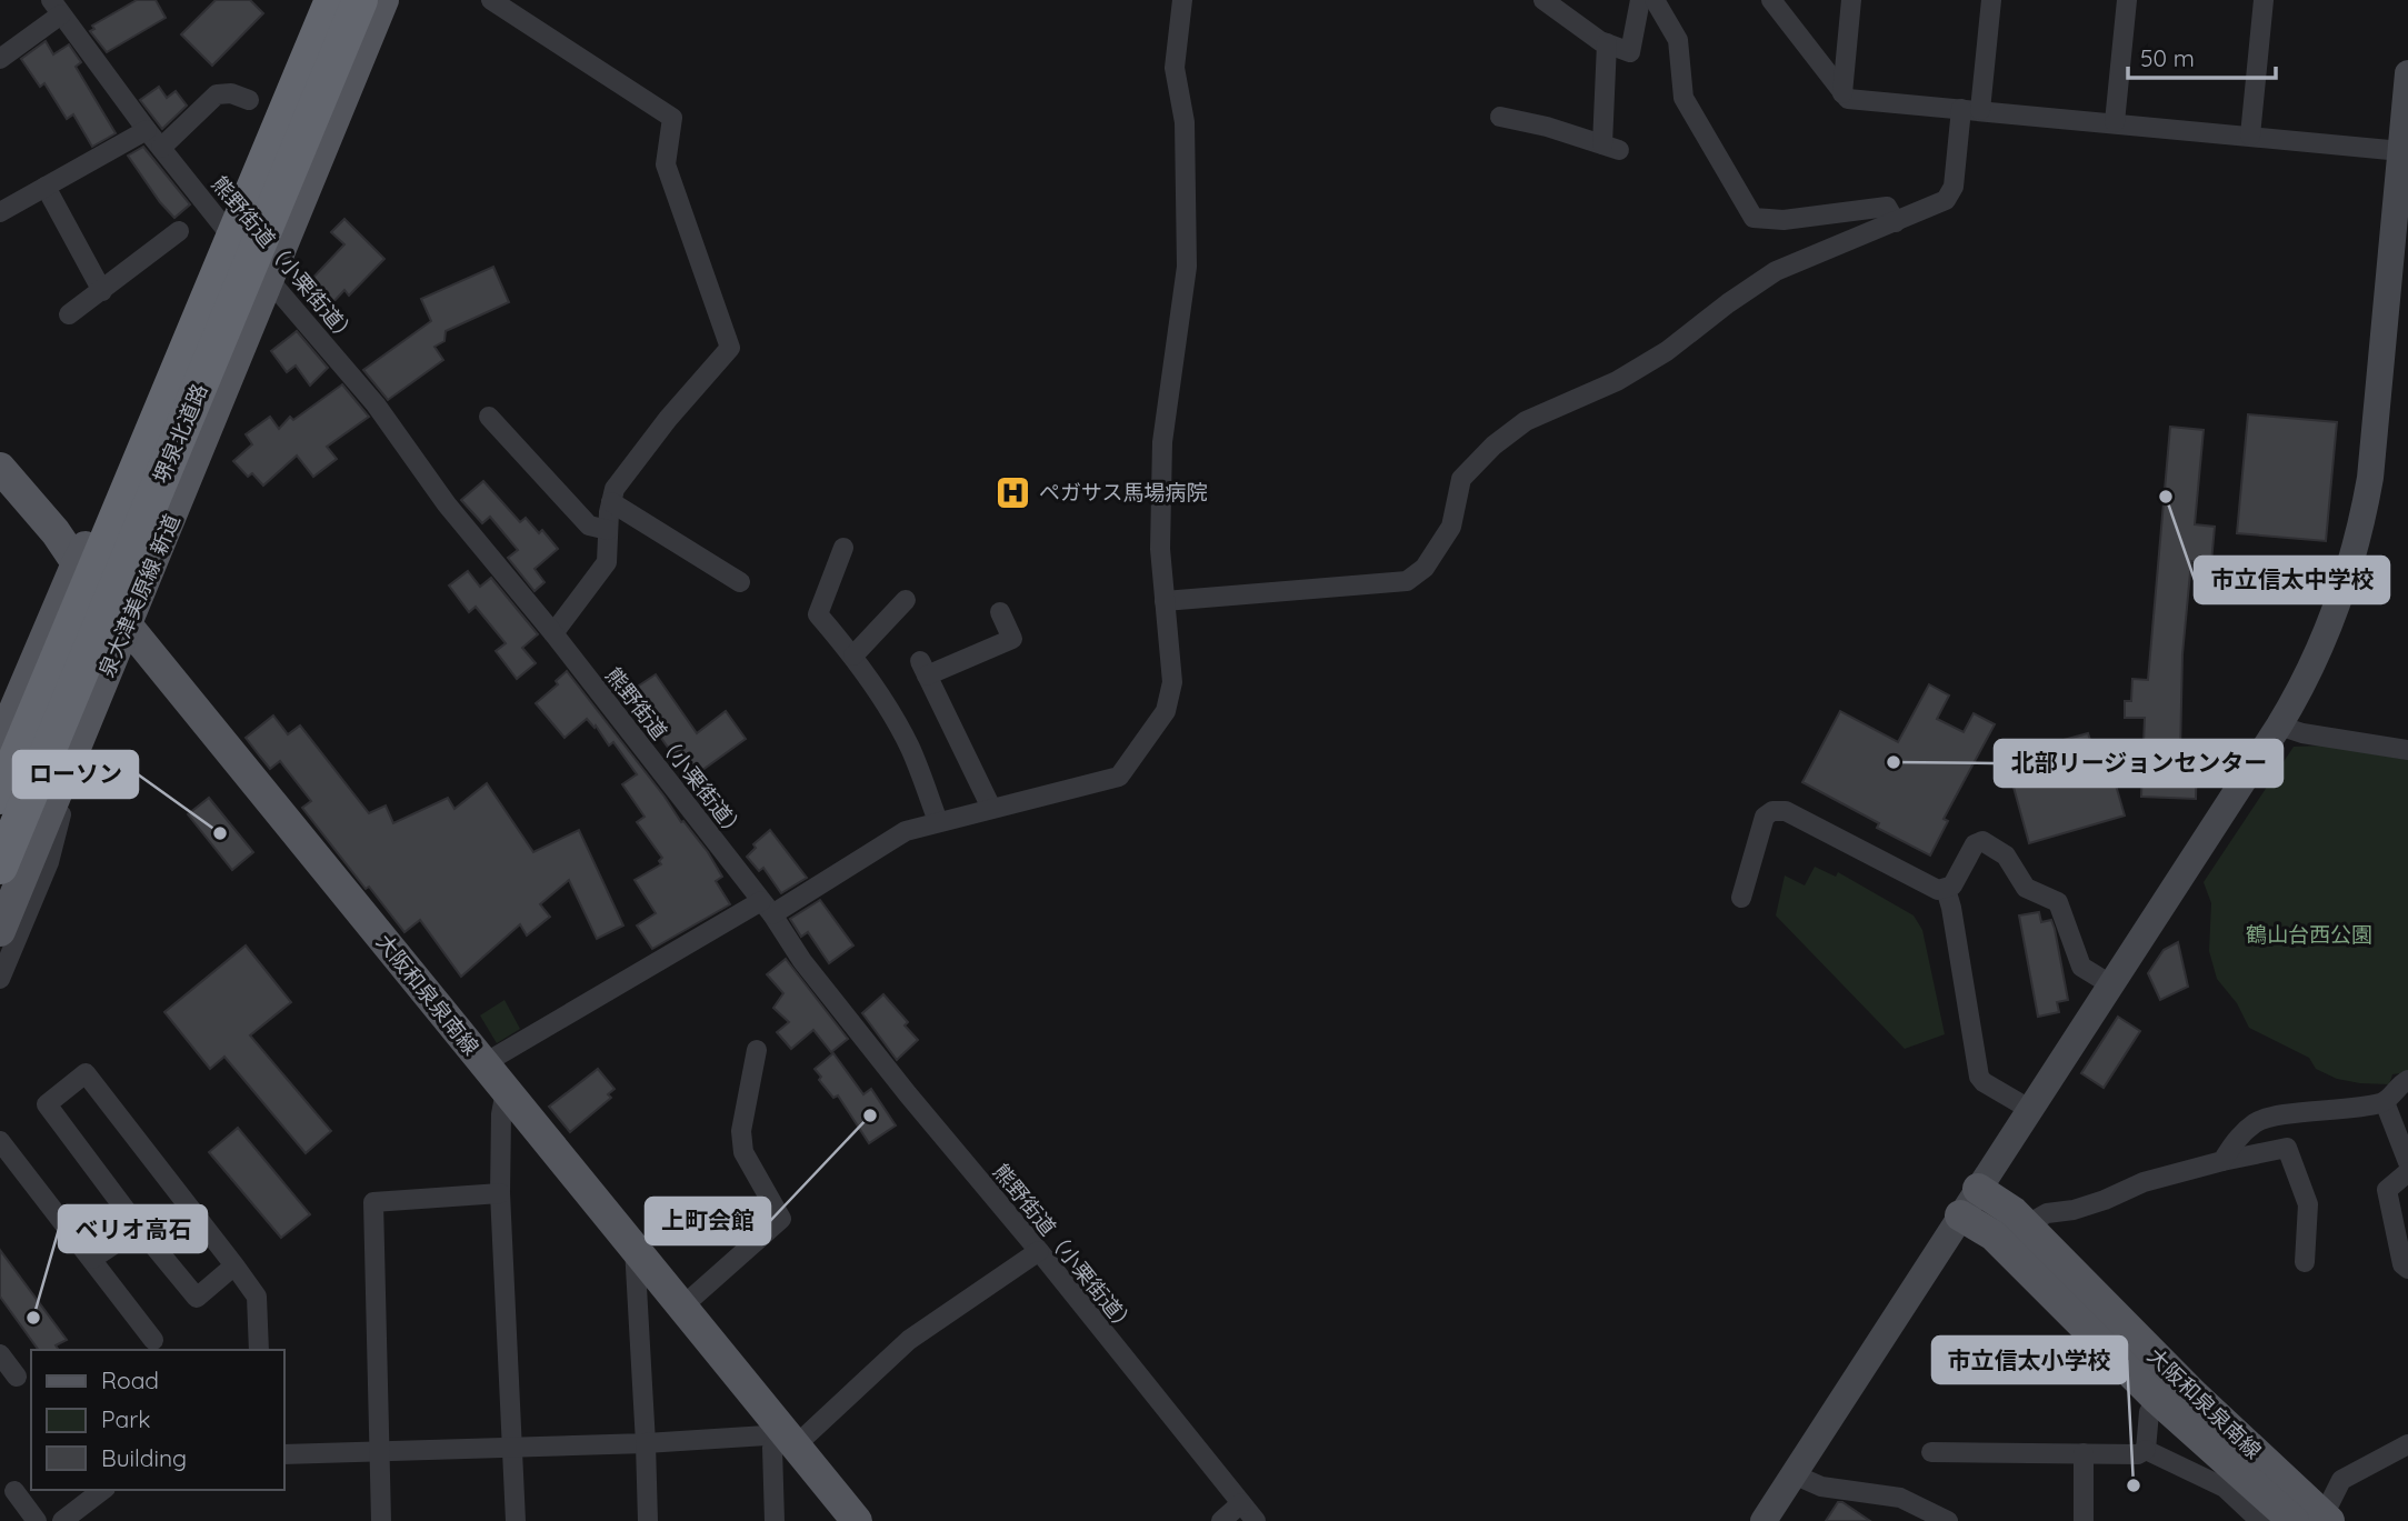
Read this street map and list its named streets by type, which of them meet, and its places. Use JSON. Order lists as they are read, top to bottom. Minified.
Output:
{"streets":{"highway":["堺泉北道路"],"main road":["泉大津美原線 新道","大阪和泉泉南線"],"street":["熊野街道（小栗街道）"]},"crossings":[["熊野街道（小栗街道）","泉大津美原線 新道"],["泉大津美原線 新道","大阪和泉泉南線"]],"parks":["鶴山台西公園"],"places":{"hospital":["ペガサス馬場病院"],"other":["市立信太中学校","北部リージョンセンター","ローソン","上町会館","ベリオ高石","市立信太小学校"]},"legend":["Road","Park","Building"],"scale_bar":"50 m"}
